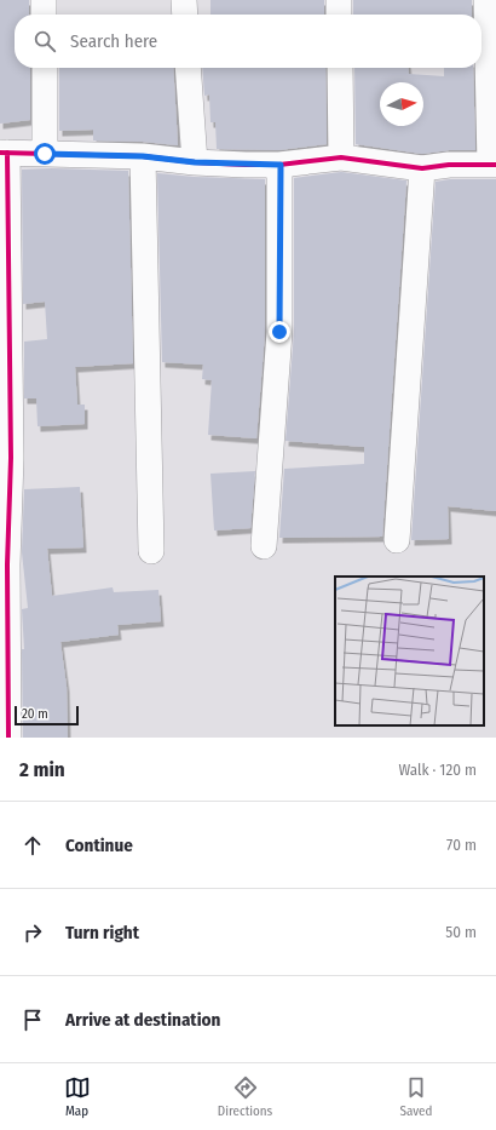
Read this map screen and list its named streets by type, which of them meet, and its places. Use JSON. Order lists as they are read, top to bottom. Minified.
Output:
{"scale_bar":"20 m","north":"right","page":{"search":"Search here","scale":"20 m","heading":["2 min","Walk · 120 m"],"list":[["Continue","70 m"],["Turn right","50 m"],"Arrive at destination"],"nav":["Map","Directions","Saved"]}}
